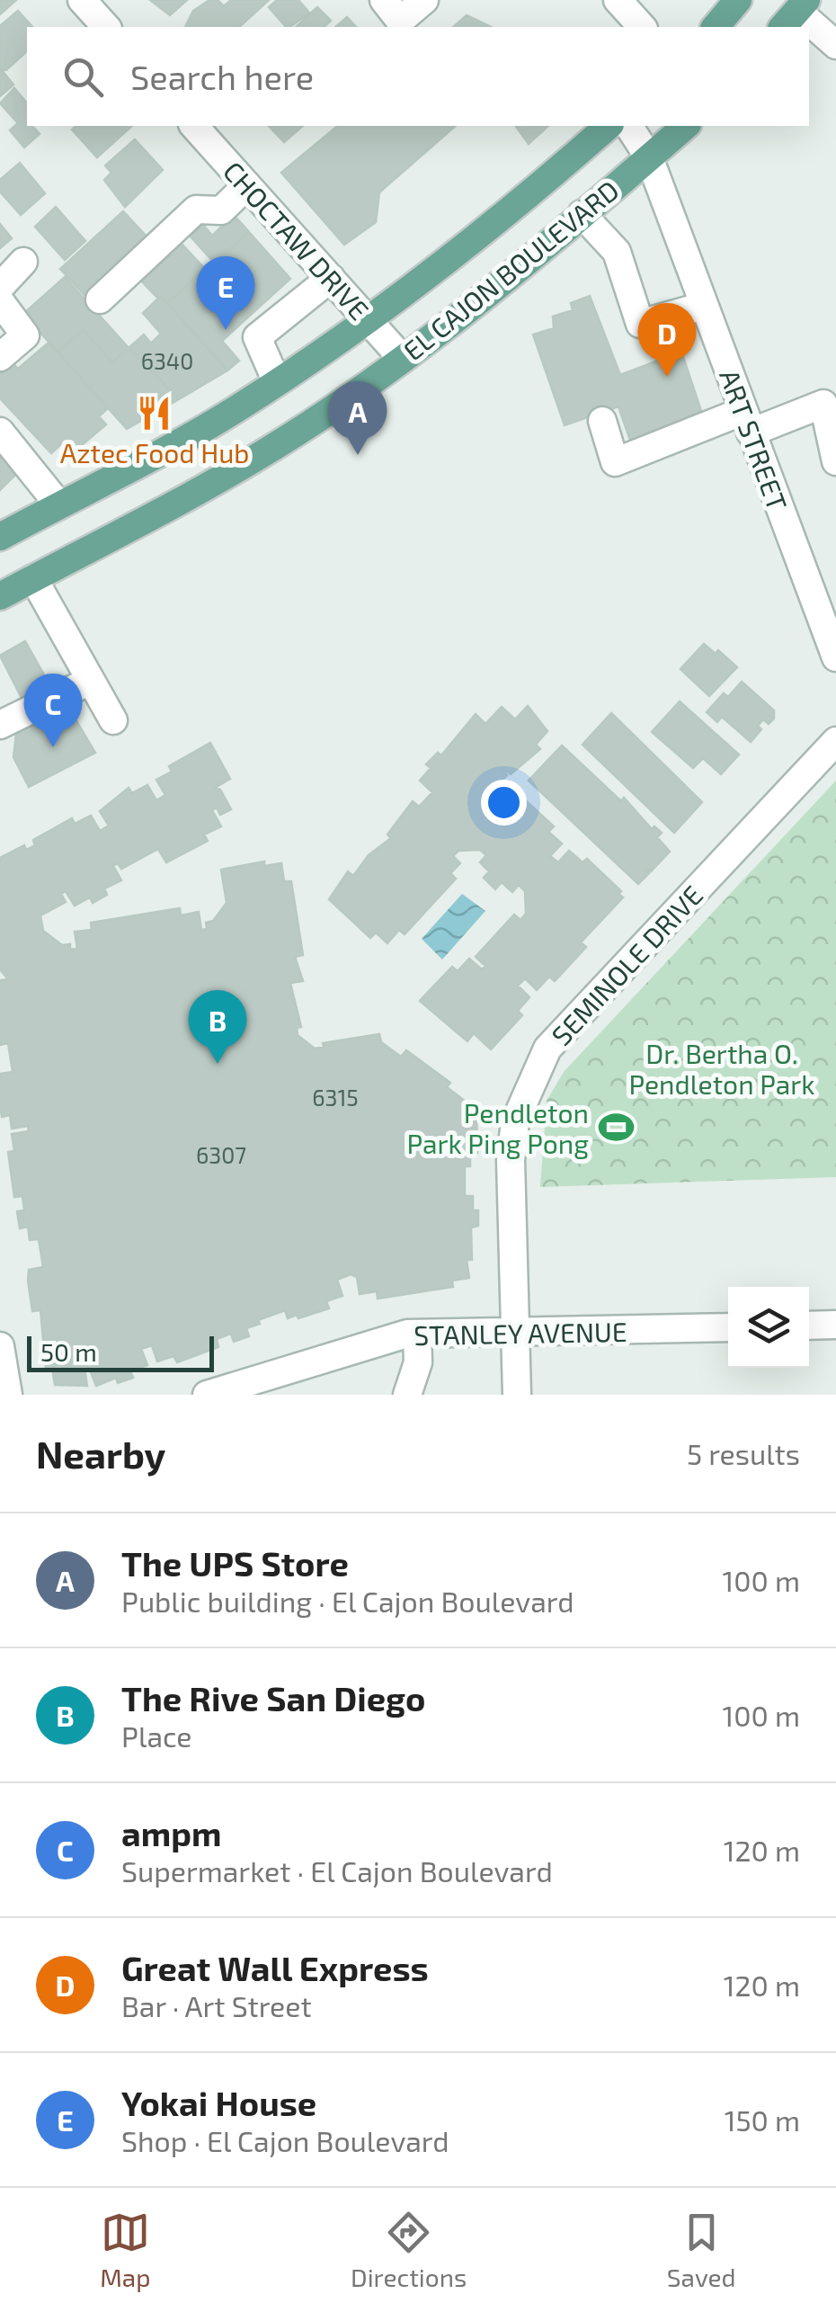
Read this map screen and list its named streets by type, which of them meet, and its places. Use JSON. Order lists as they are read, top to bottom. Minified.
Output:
{"streets":{"main road":["EL CAJON BOULEVARD"],"street":["CHOCTAW DRIVE","ART STREET","SEMINOLE DRIVE","STANLEY AVENUE"]},"crossings":[["CHOCTAW DRIVE","EL CAJON BOULEVARD"],["EL CAJON BOULEVARD","ART STREET"],["SEMINOLE DRIVE","STANLEY AVENUE"]],"parks":["Dr. Bertha O. Pendleton Park"],"places":{"restaurant":["Aztec Food Hub"],"sports":["Pendleton Park Ping Pong"]},"house_numbers":["6340","6315","6307"],"scale_bar":"50 m","page":{"search":"Search here","pins":["E","D","A","C","B"],"scale":"50 m","heading":["Nearby","5 results"],"list":[{"mark":"A","name":"The UPS Store","note":"Public building · El Cajon Boulevard","value":"100 m"},{"mark":"B","name":"The Rive San Diego","note":"Place","value":"100 m"},{"mark":"C","name":"ampm","note":"Supermarket · El Cajon Boulevard","value":"120 m"},{"mark":"D","name":"Great Wall Express","note":"Bar · Art Street","value":"120 m"},{"mark":"E","name":"Yokai House","note":"Shop · El Cajon Boulevard","value":"150 m"}],"nav":["Map","Directions","Saved"]}}
